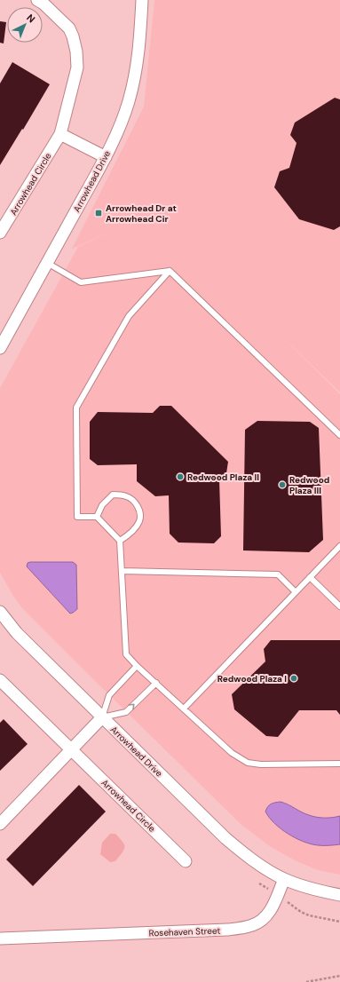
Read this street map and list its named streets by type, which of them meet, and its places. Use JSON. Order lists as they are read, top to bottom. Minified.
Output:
{"streets":{"street":["Arrowhead Drive","Arrowhead Circle","Rosehaven Street"]},"crossings":[["Arrowhead Drive","Rosehaven Street"]],"places":{"transit":["Arrowhead Dr at Arrowhead Cir"],"other":["Redwood Plaza II","Redwood Plaza III","Redwood Plaza I"]},"north":"top right"}
